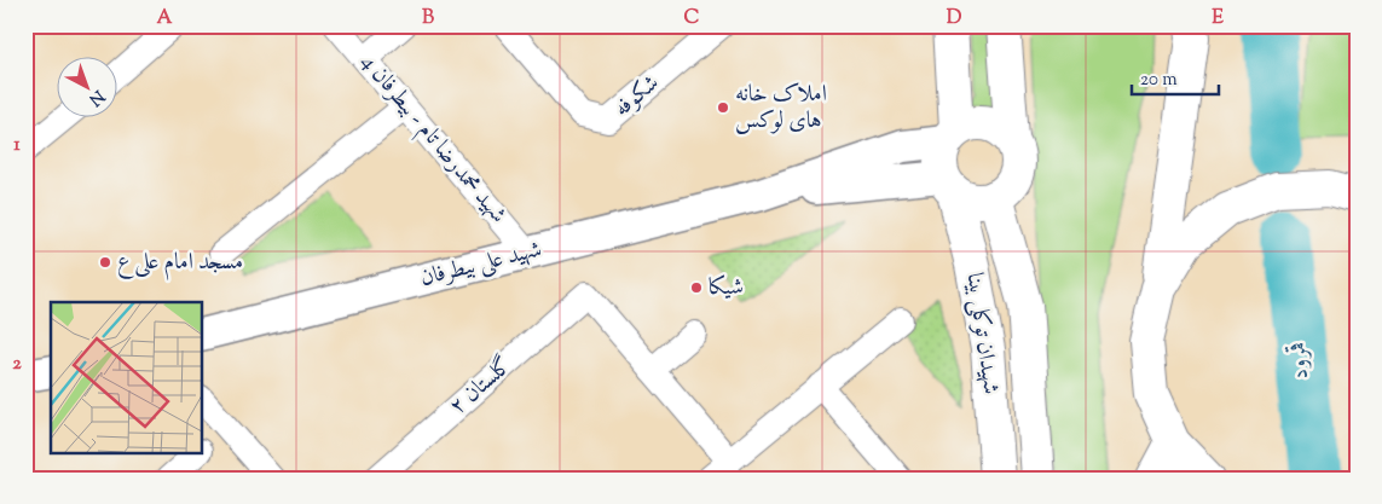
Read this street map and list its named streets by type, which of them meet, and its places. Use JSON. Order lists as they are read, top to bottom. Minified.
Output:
{"streets":{"main road":["شهیدان توکلی بینا"],"street":["شکوفه","شهید محمدرضا تام - بیطرفان 4","شهید علی بیطرفان","گلستان ۲"]},"crossings":[["شهید محمدرضا تام - بیطرفان 4","شهید علی بیطرفان"],["شهید علی بیطرفان","شهیدان توکلی بینا"]],"water":["قمرود"],"places":["املاک خانه های لوکس","مسجد امام علی ع","شیکا"],"scale_bar":"20 m","north":"bottom right","grid":{"columns":["A","B","C","D","E"],"rows":["1","2"]}}
